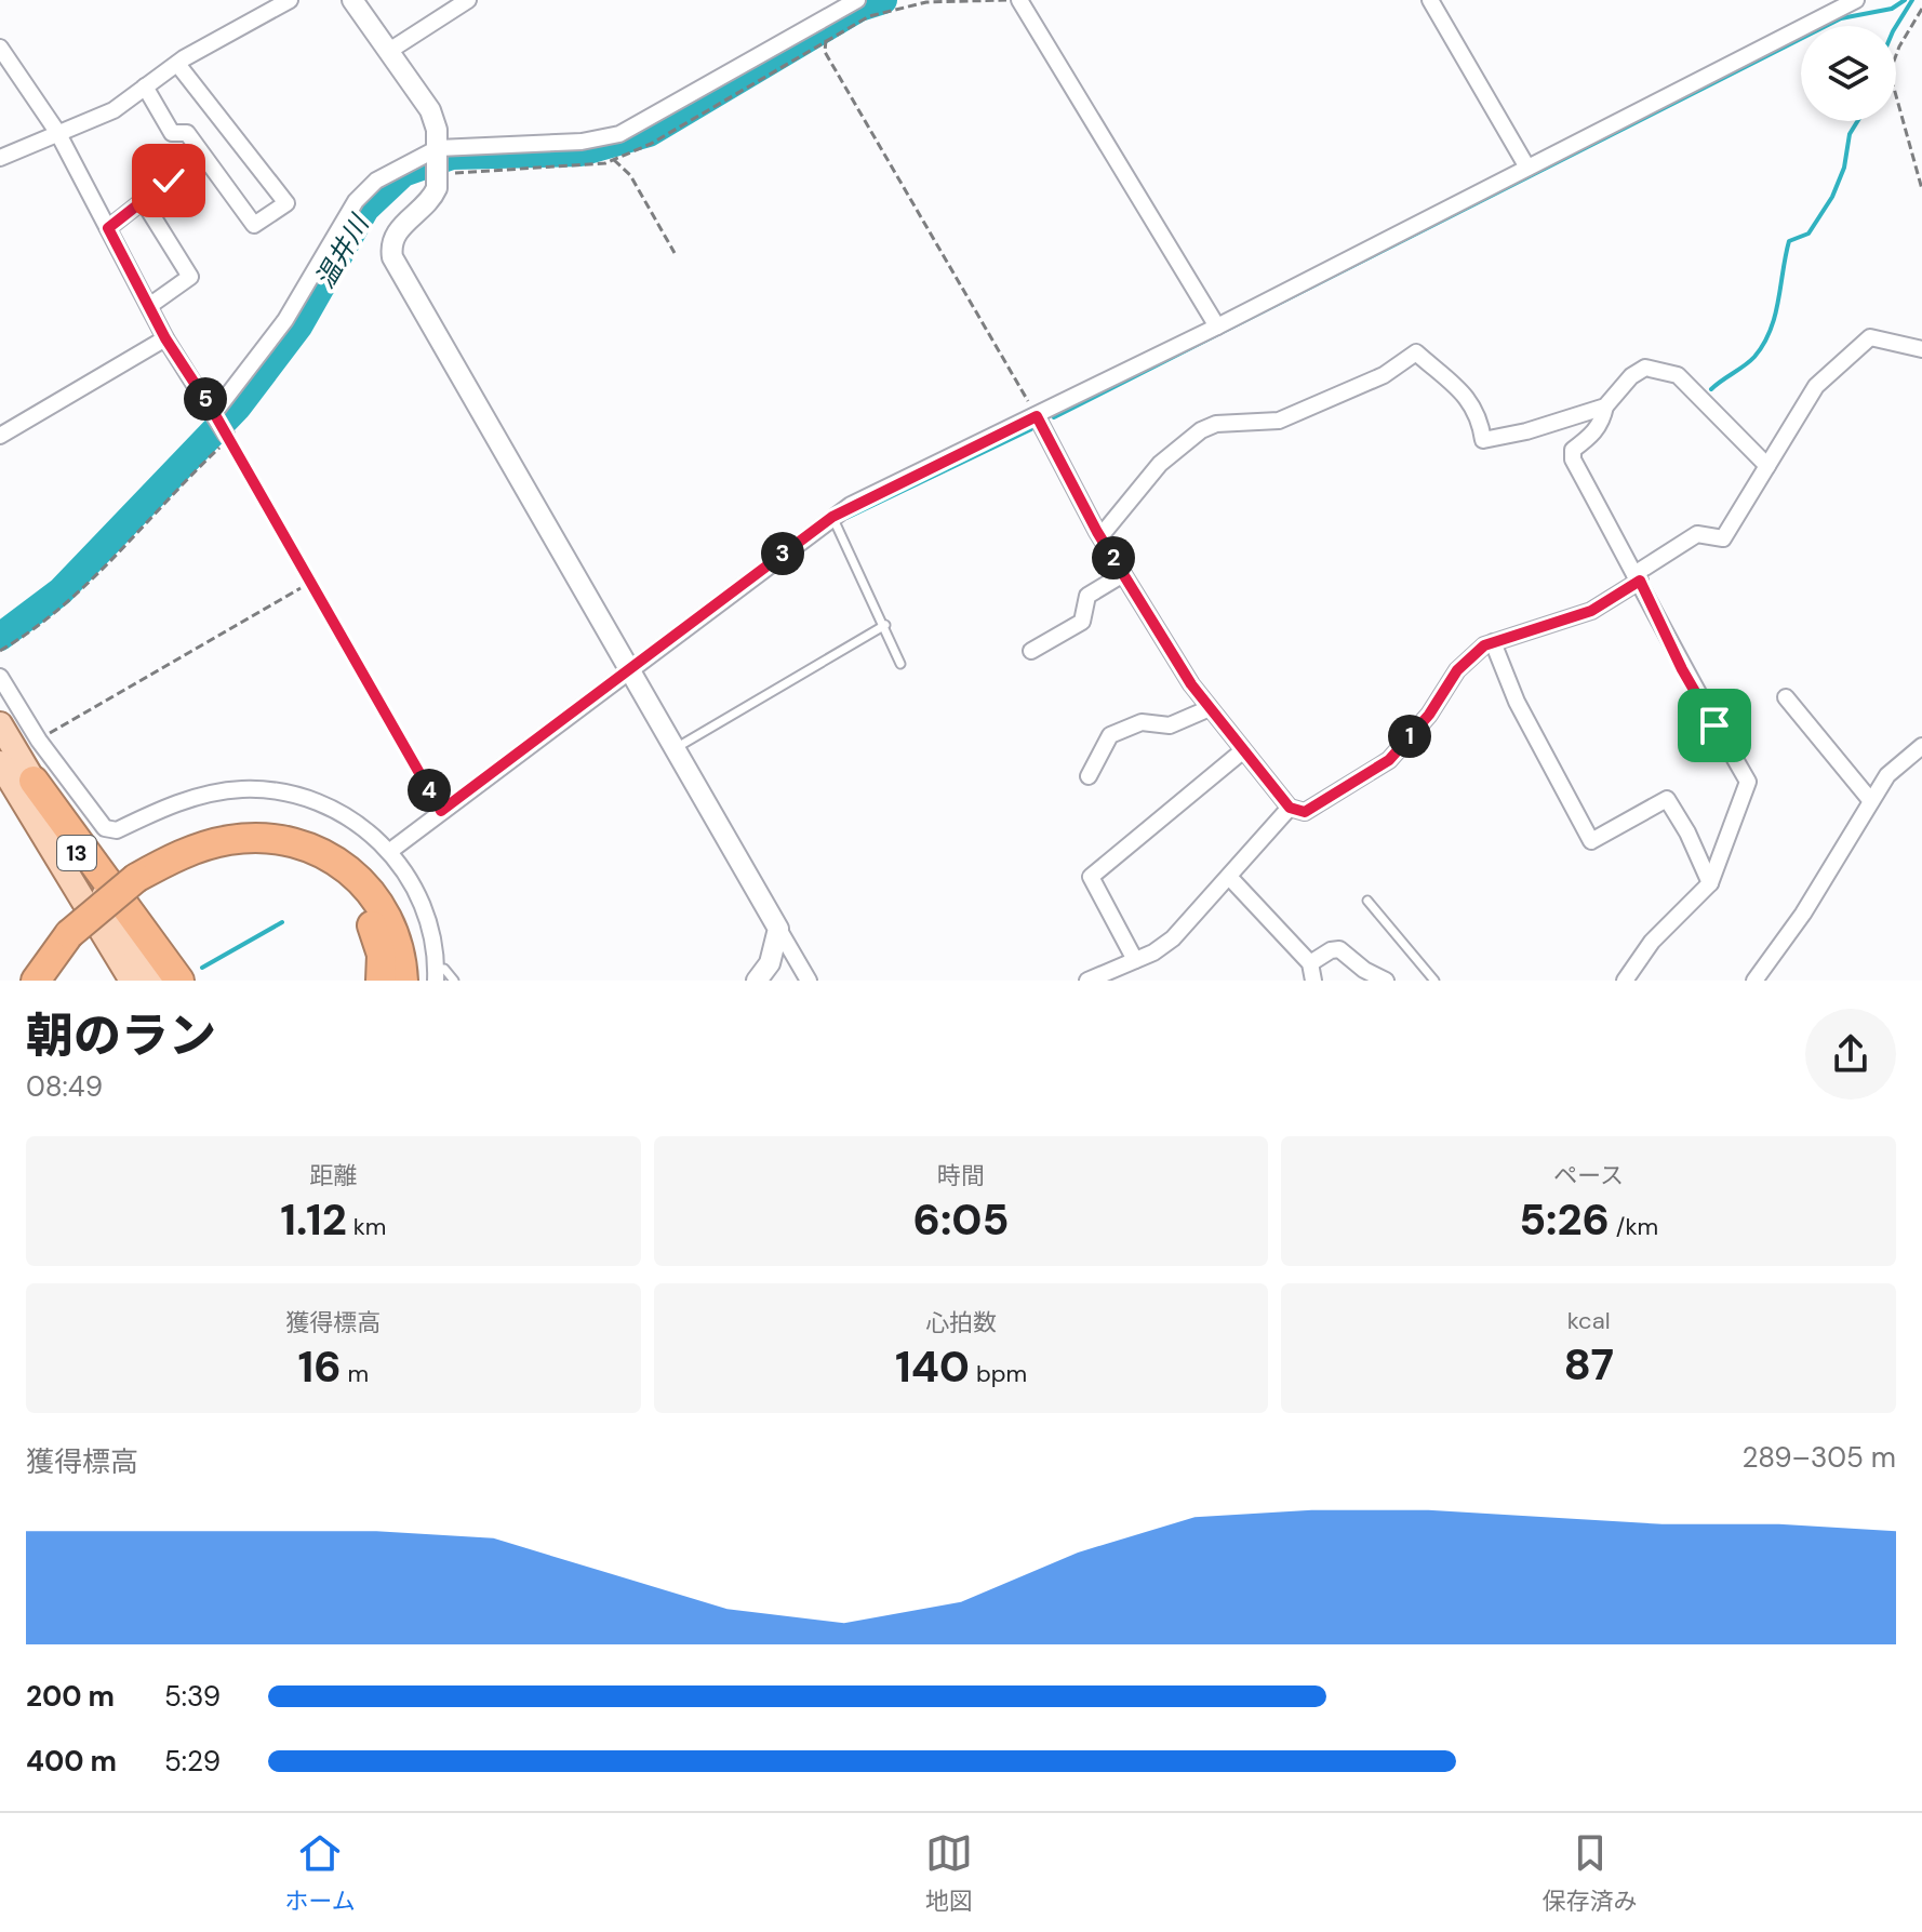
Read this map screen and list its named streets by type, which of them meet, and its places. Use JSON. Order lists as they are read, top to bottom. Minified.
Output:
{"streets":{"main road":["13"]},"water":["温井川"],"page":{"pins":["5","3","2","1","4"],"heading":["朝のラン","08:49"],"stats":[["距離","1.12 km"],["時間","6:05"],["ペース","5:26 /km"],["獲得標高","16 m"],["心拍数","140 bpm"],["kcal","87"]],"chart":["獲得標高","289–305 m"],"list":[{"name":"200 m","note":"5:39"},{"name":"400 m","note":"5:29"}],"tabs":["ホーム","地図","保存済み"]}}
